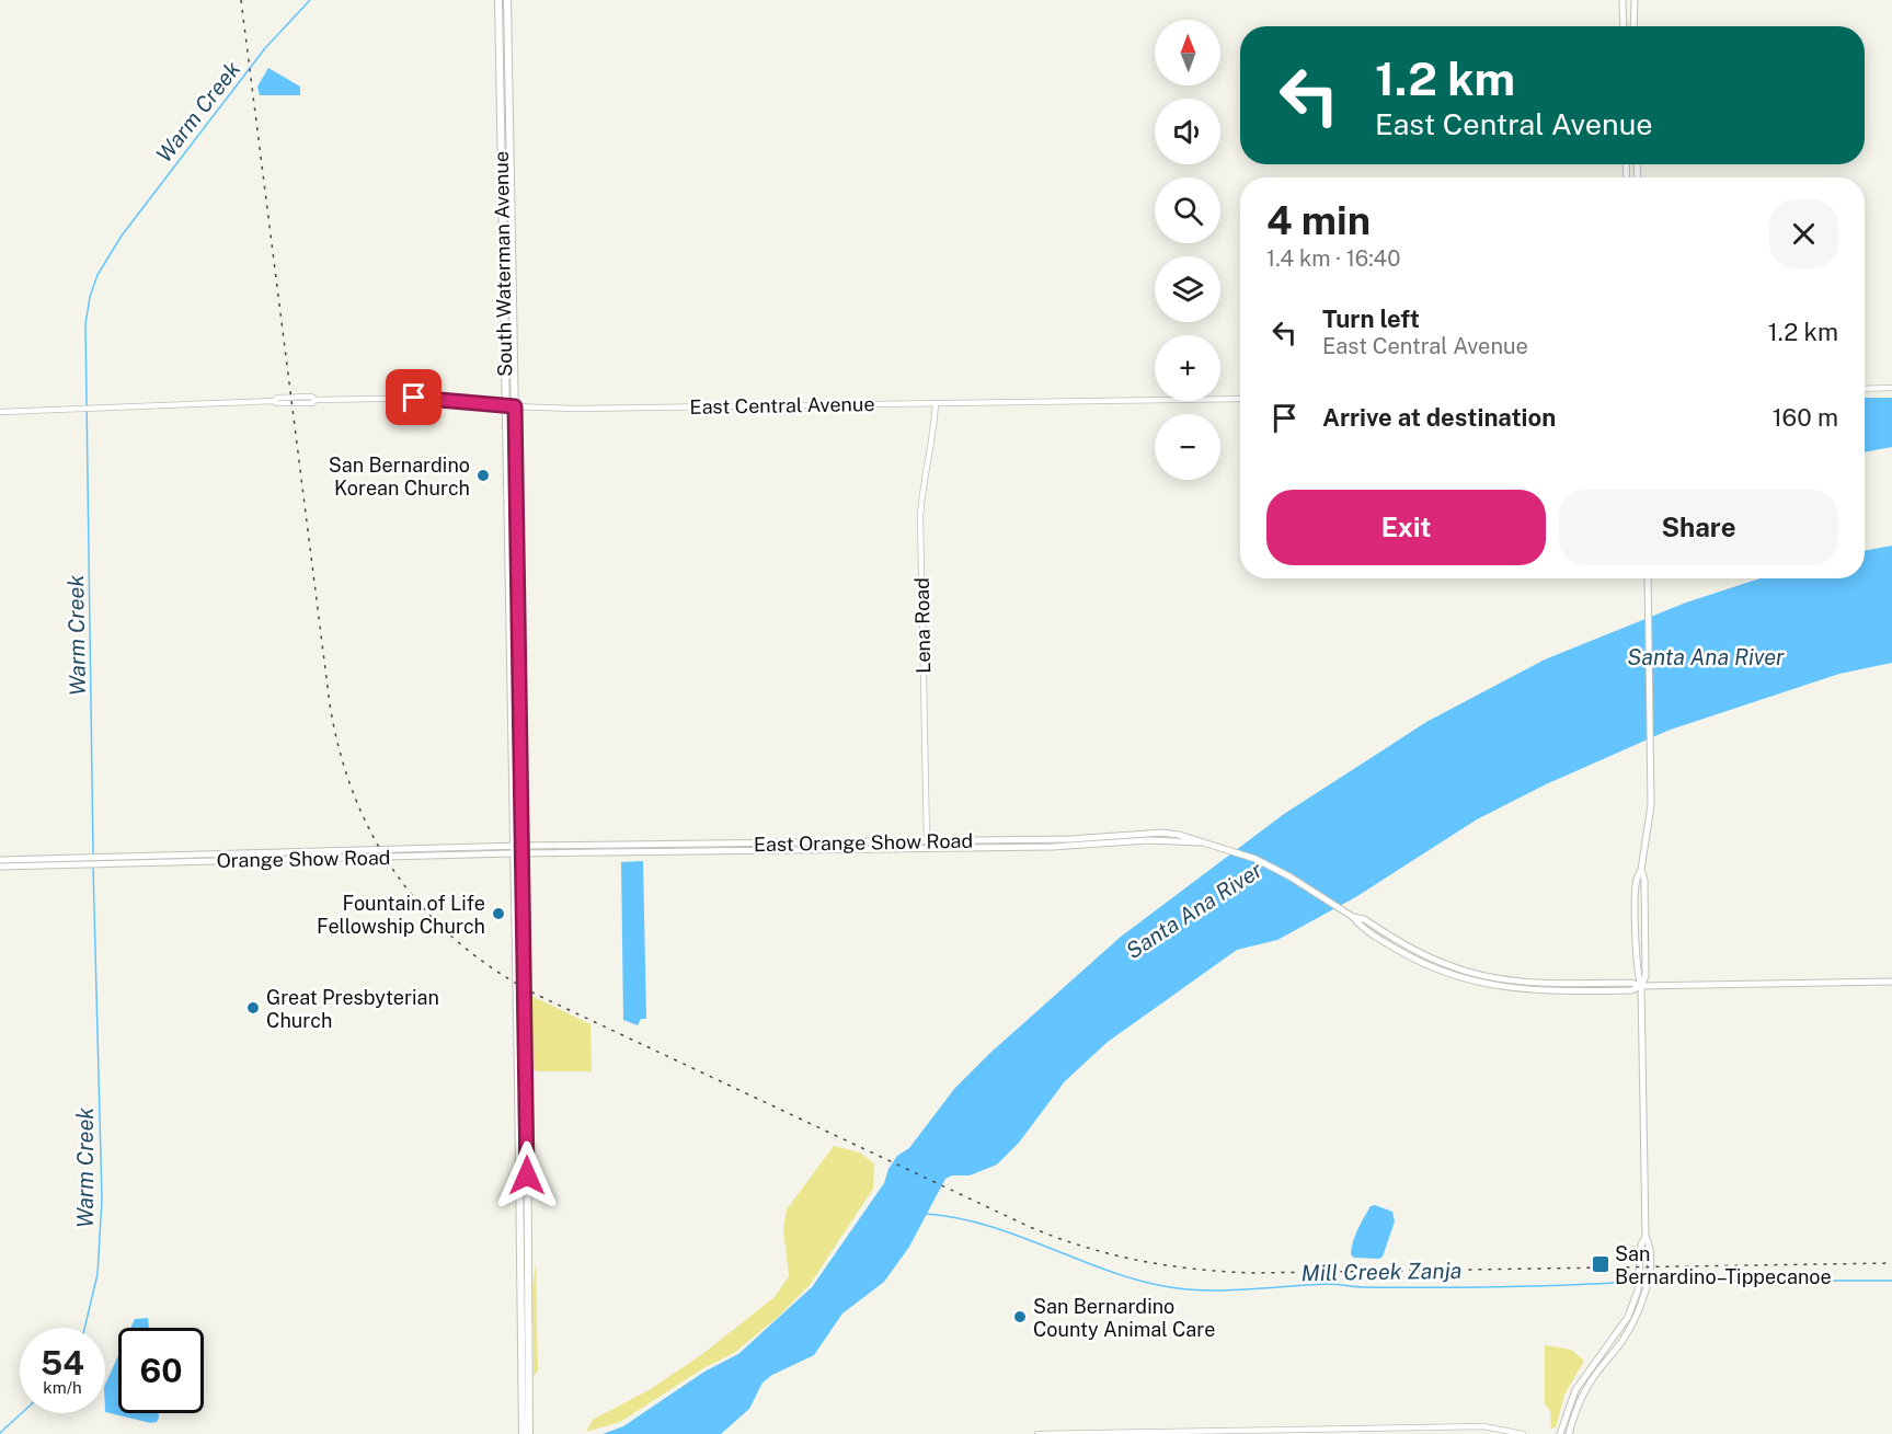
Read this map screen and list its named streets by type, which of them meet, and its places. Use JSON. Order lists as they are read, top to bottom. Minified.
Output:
{"streets":{"main road":["South Waterman Avenue","East Orange Show Road","Orange Show Road"],"street":["East Central Avenue","Lena Road"]},"crossings":[["South Waterman Avenue","East Central Avenue"],["South Waterman Avenue","East Orange Show Road"],["South Waterman Avenue","Orange Show Road"],["East Central Avenue","Lena Road"],["Lena Road","East Orange Show Road"],["East Orange Show Road","Orange Show Road"]],"water":["Warm Creek","Santa Ana River","Mill Creek Zanja"],"places":{"other":["San Bernardino Korean Church","Fountain of Life Fellowship Church","Great Presbyterian Church","San Bernardino County Animal Care"],"transit":["San Bernardino–Tippecanoe"]},"north":"top","page":{"map_buttons":["+","−"],"turn":["1.2 km","East Central Avenue"],"heading":["4 min","1.4 km · 16:40"],"list":[{"name":"Turn left","note":"East Central Avenue","value":"1.2 km"},{"name":"Arrive at destination","value":"160 m"}],"buttons":["Exit","Share"],"speed":"54 km/h","limit":"60"}}
